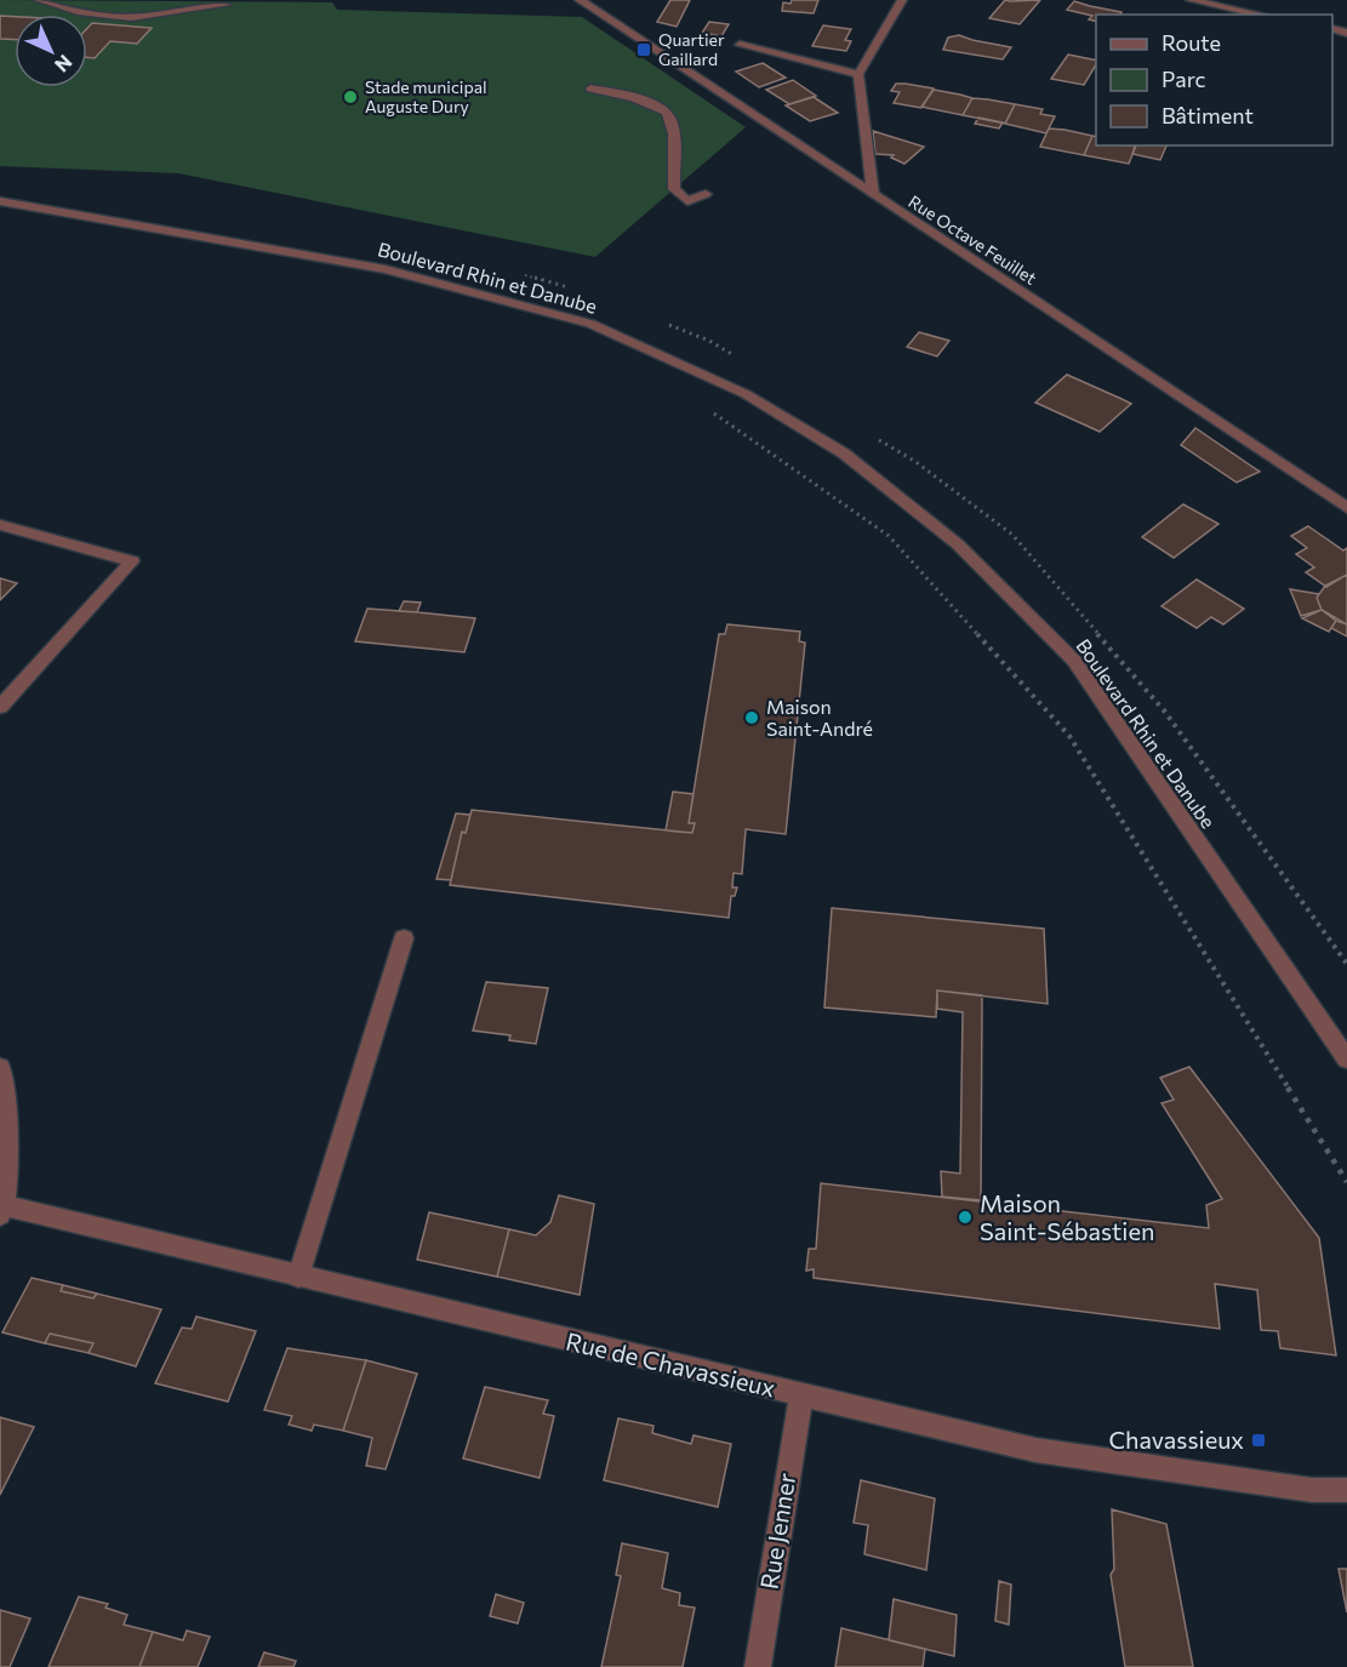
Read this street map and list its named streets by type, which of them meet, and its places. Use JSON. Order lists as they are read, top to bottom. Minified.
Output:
{"streets":{"street":["Rue Octave Feuillet","Boulevard Rhin et Danube","Rue de Chavassieux","Rue Jenner"]},"crossings":[["Rue de Chavassieux","Rue Jenner"]],"places":{"transit":["Quartier Gaillard","Chavassieux"],"other":["Stade municipal Auguste Dury","Maison Saint-André","Maison Saint-Sébastien"]},"legend":["Route","Parc","Bâtiment"],"north":"bottom right"}
